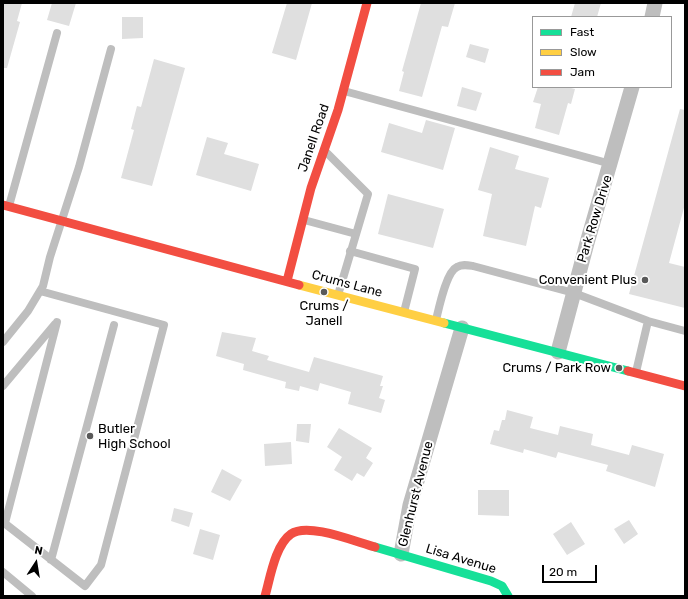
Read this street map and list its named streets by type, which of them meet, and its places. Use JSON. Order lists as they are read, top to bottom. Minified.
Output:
{"streets":{"main road":["Janell Road","Crums Lane","Glenhurst Avenue","Lisa Avenue"],"street":["Park Row Drive"]},"crossings":[["Janell Road","Crums Lane"],["Park Row Drive","Crums Lane"],["Crums Lane","Glenhurst Avenue"],["Glenhurst Avenue","Lisa Avenue"]],"places":["Convenient Plus","Crums / Janell","Crums / Park Row","Butler High School"],"legend":["Fast","Slow","Jam"],"scale_bar":"20 m","north":"top"}
